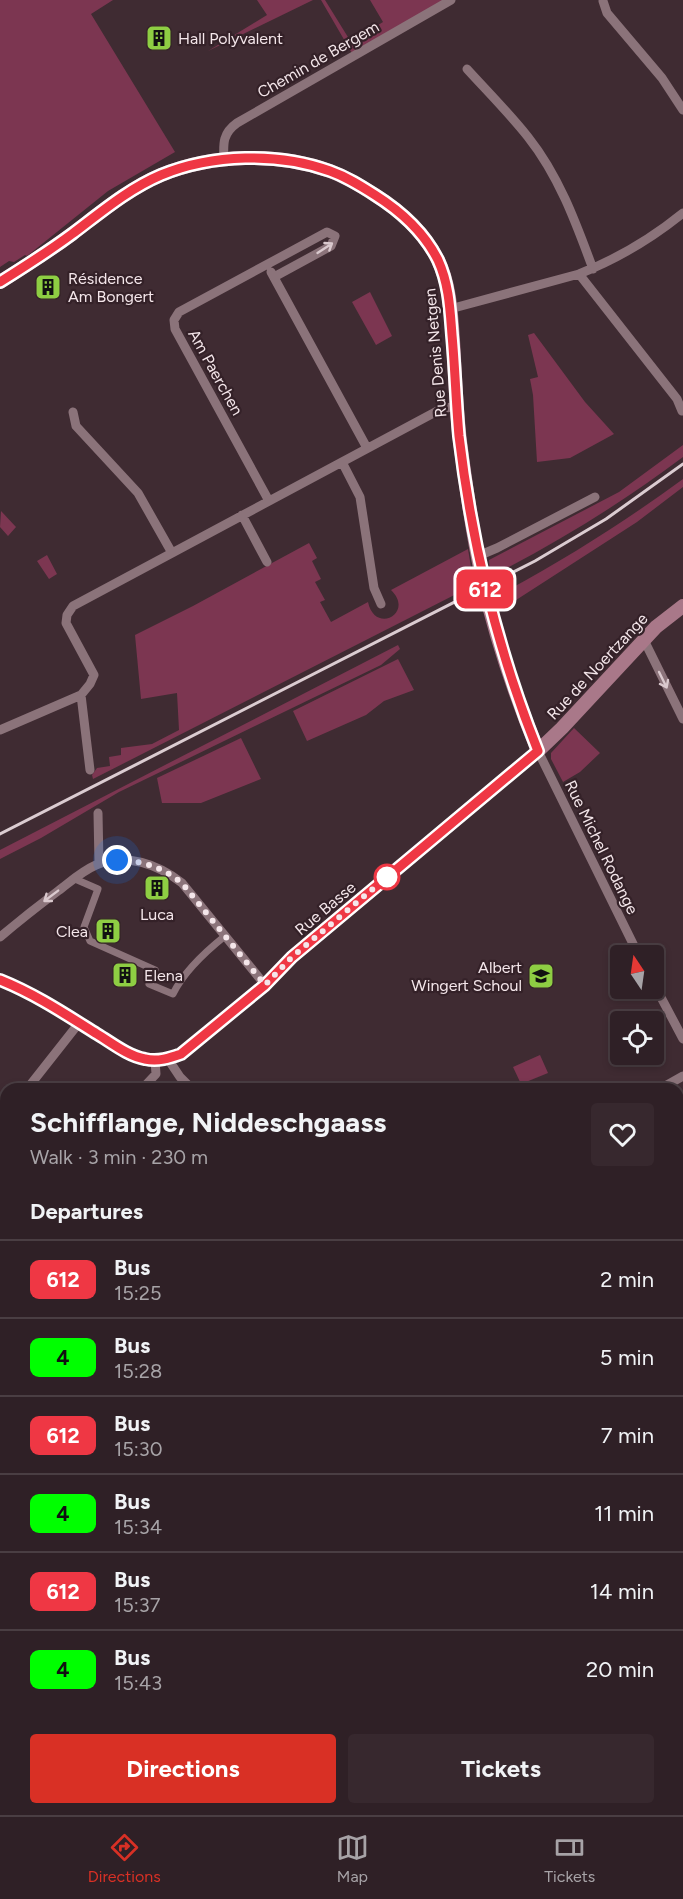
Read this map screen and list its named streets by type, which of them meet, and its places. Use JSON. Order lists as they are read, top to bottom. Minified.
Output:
{"streets":{"main road":["Rue Denis Netgen","Rue de Noertzange"],"street":["Chemin de Bergem","Am Paerchen","Rue Michel Rodange","Rue Basse"]},"crossings":[["Chemin de Bergem","Rue Denis Netgen"],["Rue Denis Netgen","Rue de Noertzange"],["Rue Denis Netgen","Rue Michel Rodange"],["Rue Denis Netgen","Rue Basse"],["Rue de Noertzange","Rue Michel Rodange"],["Rue de Noertzange","Rue Basse"],["Rue Michel Rodange","Rue Basse"]],"places":{"building":["Hall Polyvalent","Résidence Am Bongert","Luca","Clea","Elena"],"school or university":["Albert Wingert Schoul"]},"lines":["bus line 612"],"north":"top","page":{"on_map":"612","heading":[["Schifflange, Niddeschgaass","Walk · 3 min · 230 m"],"Departures"],"list":[{"mark":"612","name":"Bus","note":"15:25","value":"2 min"},{"mark":"4","name":"Bus","note":"15:28","value":"5 min"},{"mark":"612","name":"Bus","note":"15:30","value":"7 min"},{"mark":"4","name":"Bus","note":"15:34","value":"11 min"},{"mark":"612","name":"Bus","note":"15:37","value":"14 min"},{"mark":"4","name":"Bus","note":"15:43","value":"20 min"}],"buttons":["Directions","Tickets"],"tabs":["Directions","Map","Tickets"]}}
